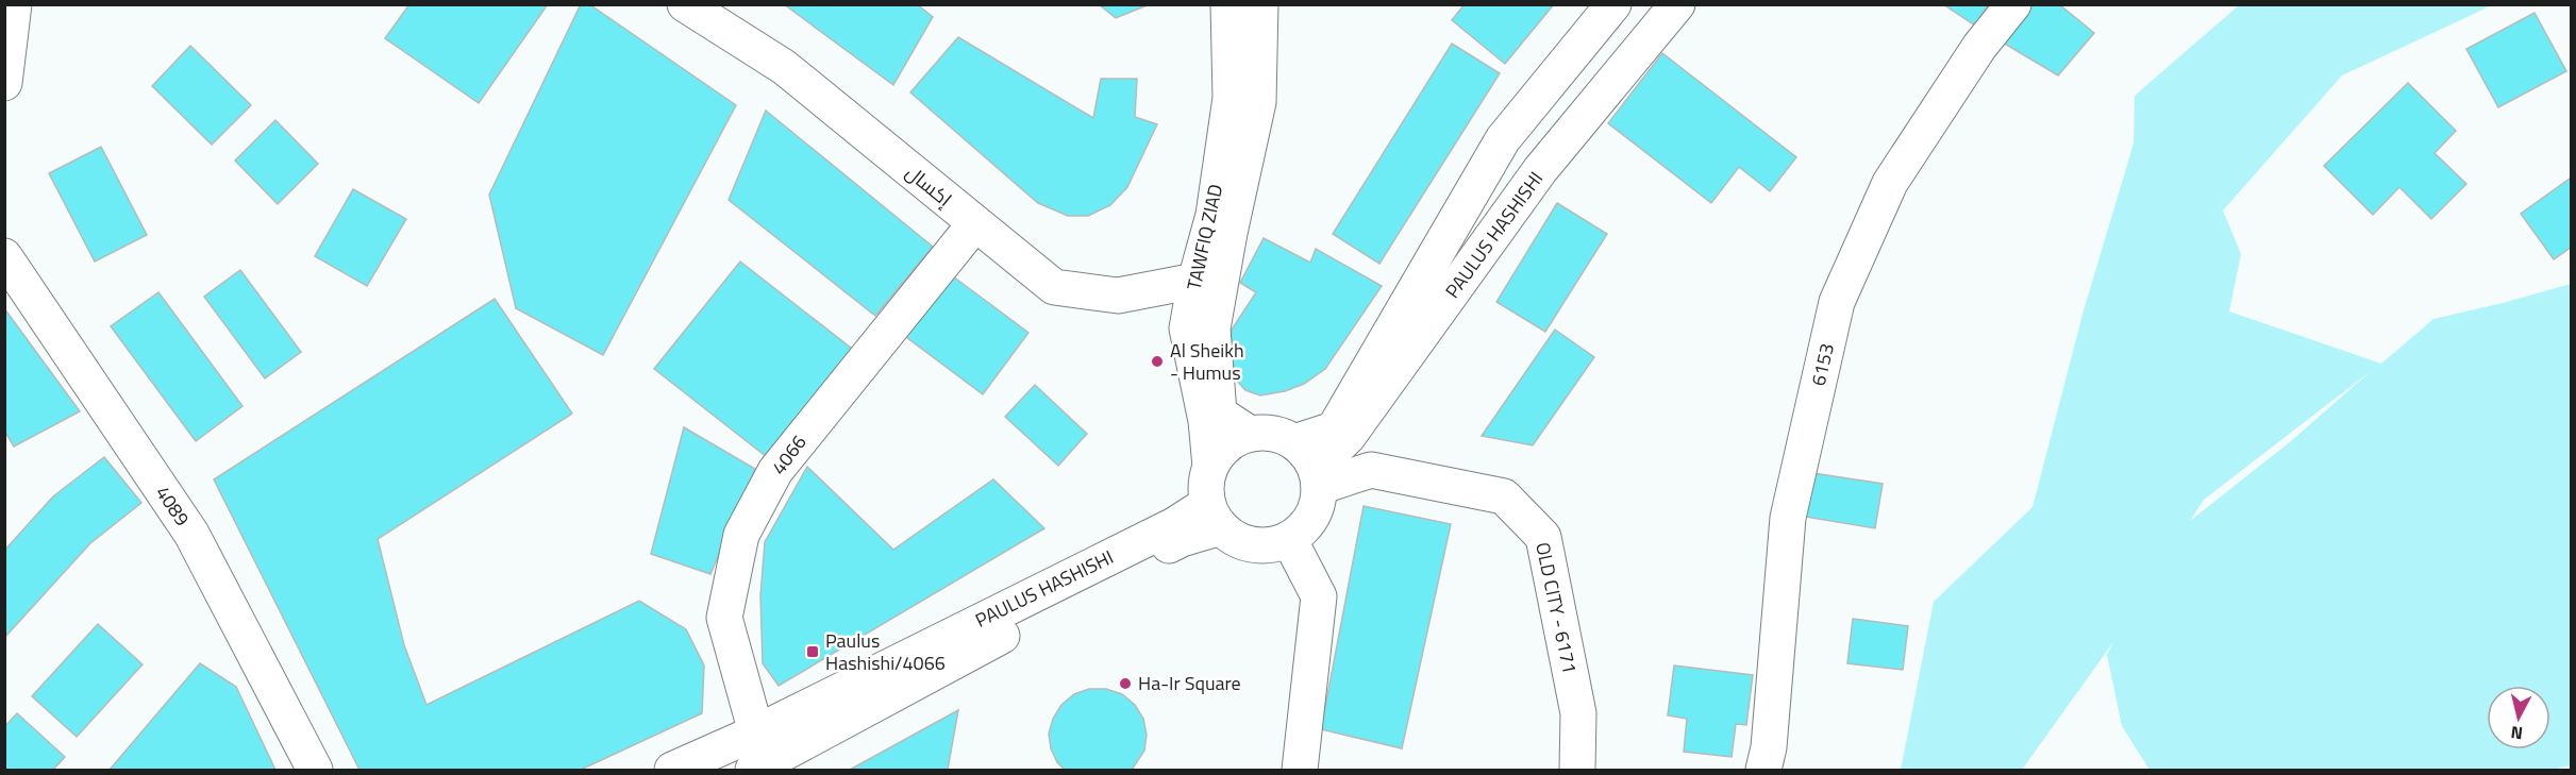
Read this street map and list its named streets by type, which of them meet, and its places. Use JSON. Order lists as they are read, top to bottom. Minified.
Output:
{"streets":{"street":["إكسال","PAULUS HASHISHI","TAWFIQ ZIAD","6153","4066","4089","OLD CITY - 6171"]},"crossings":[["إكسال","TAWFIQ ZIAD"],["إكسال","4066"],["PAULUS HASHISHI","TAWFIQ ZIAD"],["PAULUS HASHISHI","4066"],["PAULUS HASHISHI","OLD CITY - 6171"],["TAWFIQ ZIAD","OLD CITY - 6171"]],"places":{"other":["Al Sheikh - Humus","Ha-Ir Square"],"transit":["Paulus Hashishi/4066"]},"north":"bottom"}
